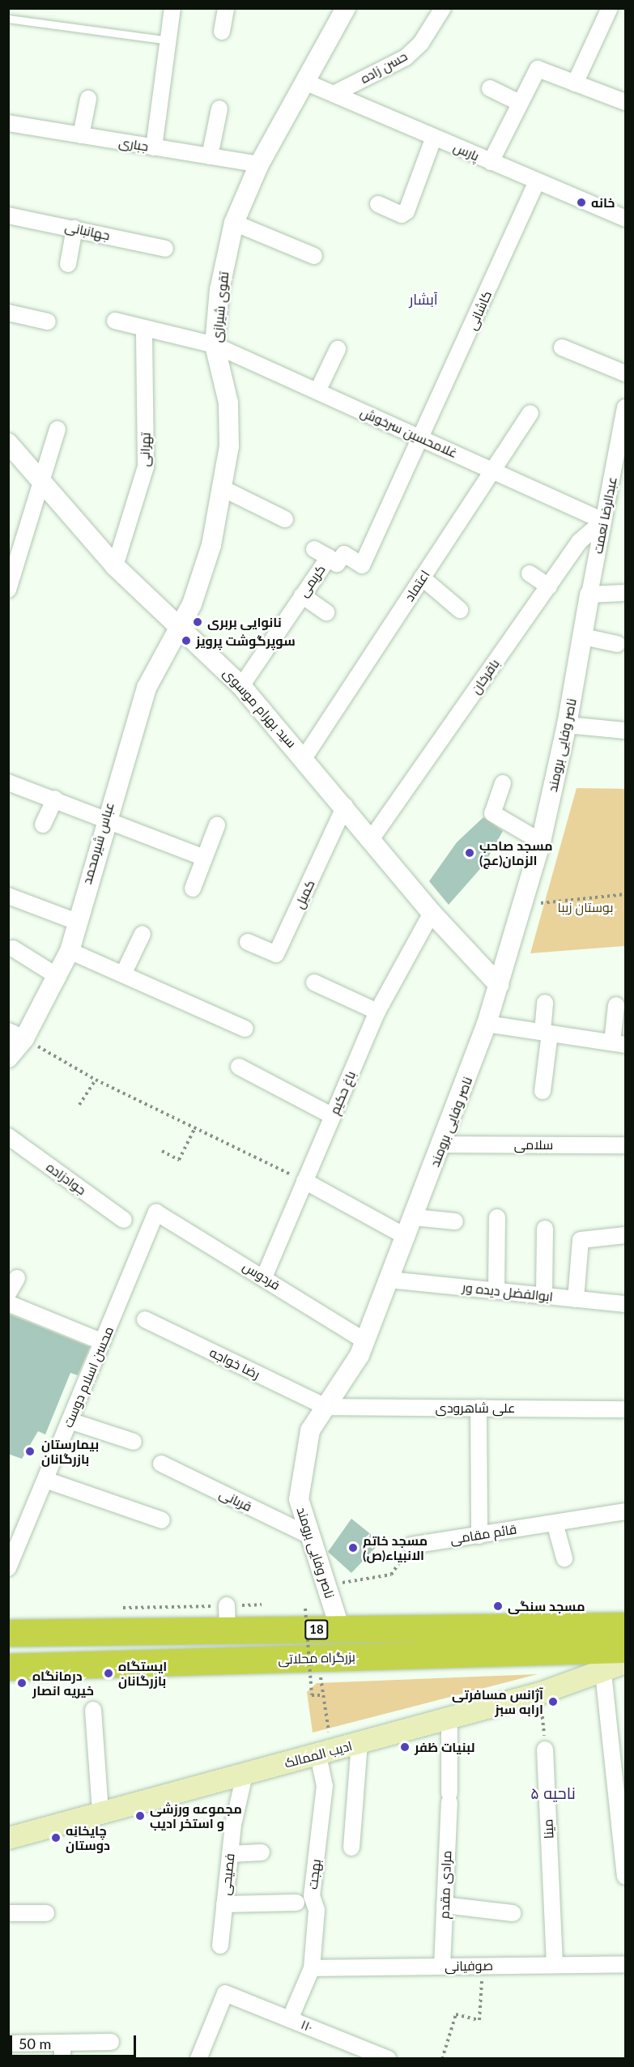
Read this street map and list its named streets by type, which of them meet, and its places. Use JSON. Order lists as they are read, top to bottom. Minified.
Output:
{"streets":{"highway":["18","بزرگراه محلاتی"],"main road":["ادیب الممالک"],"street":["حسن زاده","جباری","پارس","جهانبانی","تقوی شیرازی","کاشانی","غلامحسین سرخوش","تهرانی","عبدالرضا نعمت","کریمی","اعتماد","باقرخان","سید بهرام موسوی","ناصر وفایی برومند","عباس شیرمحمد","کمیل","باغ حکیم","سلامی","جوادزاده","فردوس","ابوالفضل دیده ور","رضا خواجه","محسن اسلام دوست","علی شاهرودی","قربانی","قائم مقامی","مینا","فصیحی","بهجت","مرادی مقدم","صوفیانی","۱۱۰"]},"crossings":[["حسن زاده","پارس"],["جباری","تقوی شیرازی"],["پارس","تقوی شیرازی"],["پارس","کاشانی"],["تقوی شیرازی","غلامحسین سرخوش"],["تقوی شیرازی","سید بهرام موسوی"],["تقوی شیرازی","عباس شیرمحمد"],["کاشانی","غلامحسین سرخوش"],["کاشانی","کریمی"],["غلامحسین سرخوش","عبدالرضا نعمت"],["غلامحسین سرخوش","کریمی"],["غلامحسین سرخوش","اعتماد"],["غلامحسین سرخوش","باقرخان"],["تهرانی","سید بهرام موسوی"],["عبدالرضا نعمت","باقرخان"],["عبدالرضا نعمت","ناصر وفایی برومند"],["کریمی","سید بهرام موسوی"],["اعتماد","سید بهرام موسوی"],["باقرخان","سید بهرام موسوی"],["سید بهرام موسوی","ناصر وفایی برومند"],["سید بهرام موسوی","عباس شیرمحمد"],["سید بهرام موسوی","کمیل"],["سید بهرام موسوی","باغ حکیم"],["ناصر وفایی برومند","سلامی"],["ناصر وفایی برومند","فردوس"],["ناصر وفایی برومند","ابوالفضل دیده ور"],["ناصر وفایی برومند","رضا خواجه"],["ناصر وفایی برومند","علی شاهرودی"],["ناصر وفایی برومند","قربانی"],["ناصر وفایی برومند","18"],["باغ حکیم","فردوس"],["فردوس","محسن اسلام دوست"],["رضا خواجه","علی شاهرودی"],["ادیب الممالک","فصیحی"],["ادیب الممالک","بهجت"],["ادیب الممالک","مرادی مقدم"],["مینا","صوفیانی"],["بهجت","صوفیانی"],["بهجت","۱۱۰"],["مرادی مقدم","صوفیانی"]],"districts":["آبشار","ناحیه ۵"],"parks":["بوستان زیبا"],"places":["خانه","نانوایی بربری","سوپرگوشت پرویز","مسجد صاحب الزمان(عج)","بیمارستان بازرگانان","مسجد خاتم الانبیاء(ص)","مسجد سنگی","ایستگاه بازرگانان","درمانگاه خیریه انصار","آژانس مسافرتی ارابه سبز","لبنیات ظفر","مجموعه ورزشی و استخر ادیب","چایخانِه دوستان"],"scale_bar":"50 m"}
